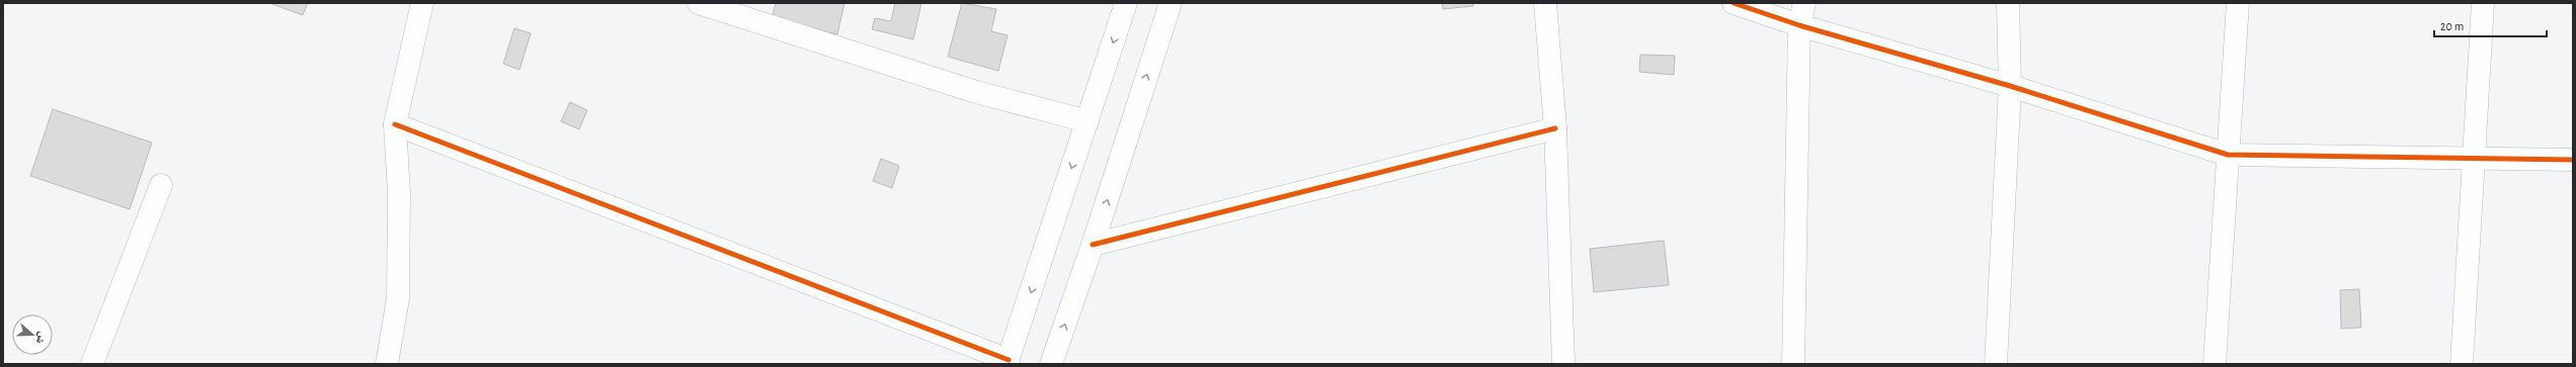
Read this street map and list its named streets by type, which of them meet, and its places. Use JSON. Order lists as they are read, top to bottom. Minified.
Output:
{"scale_bar":"20 m","north":"right"}
